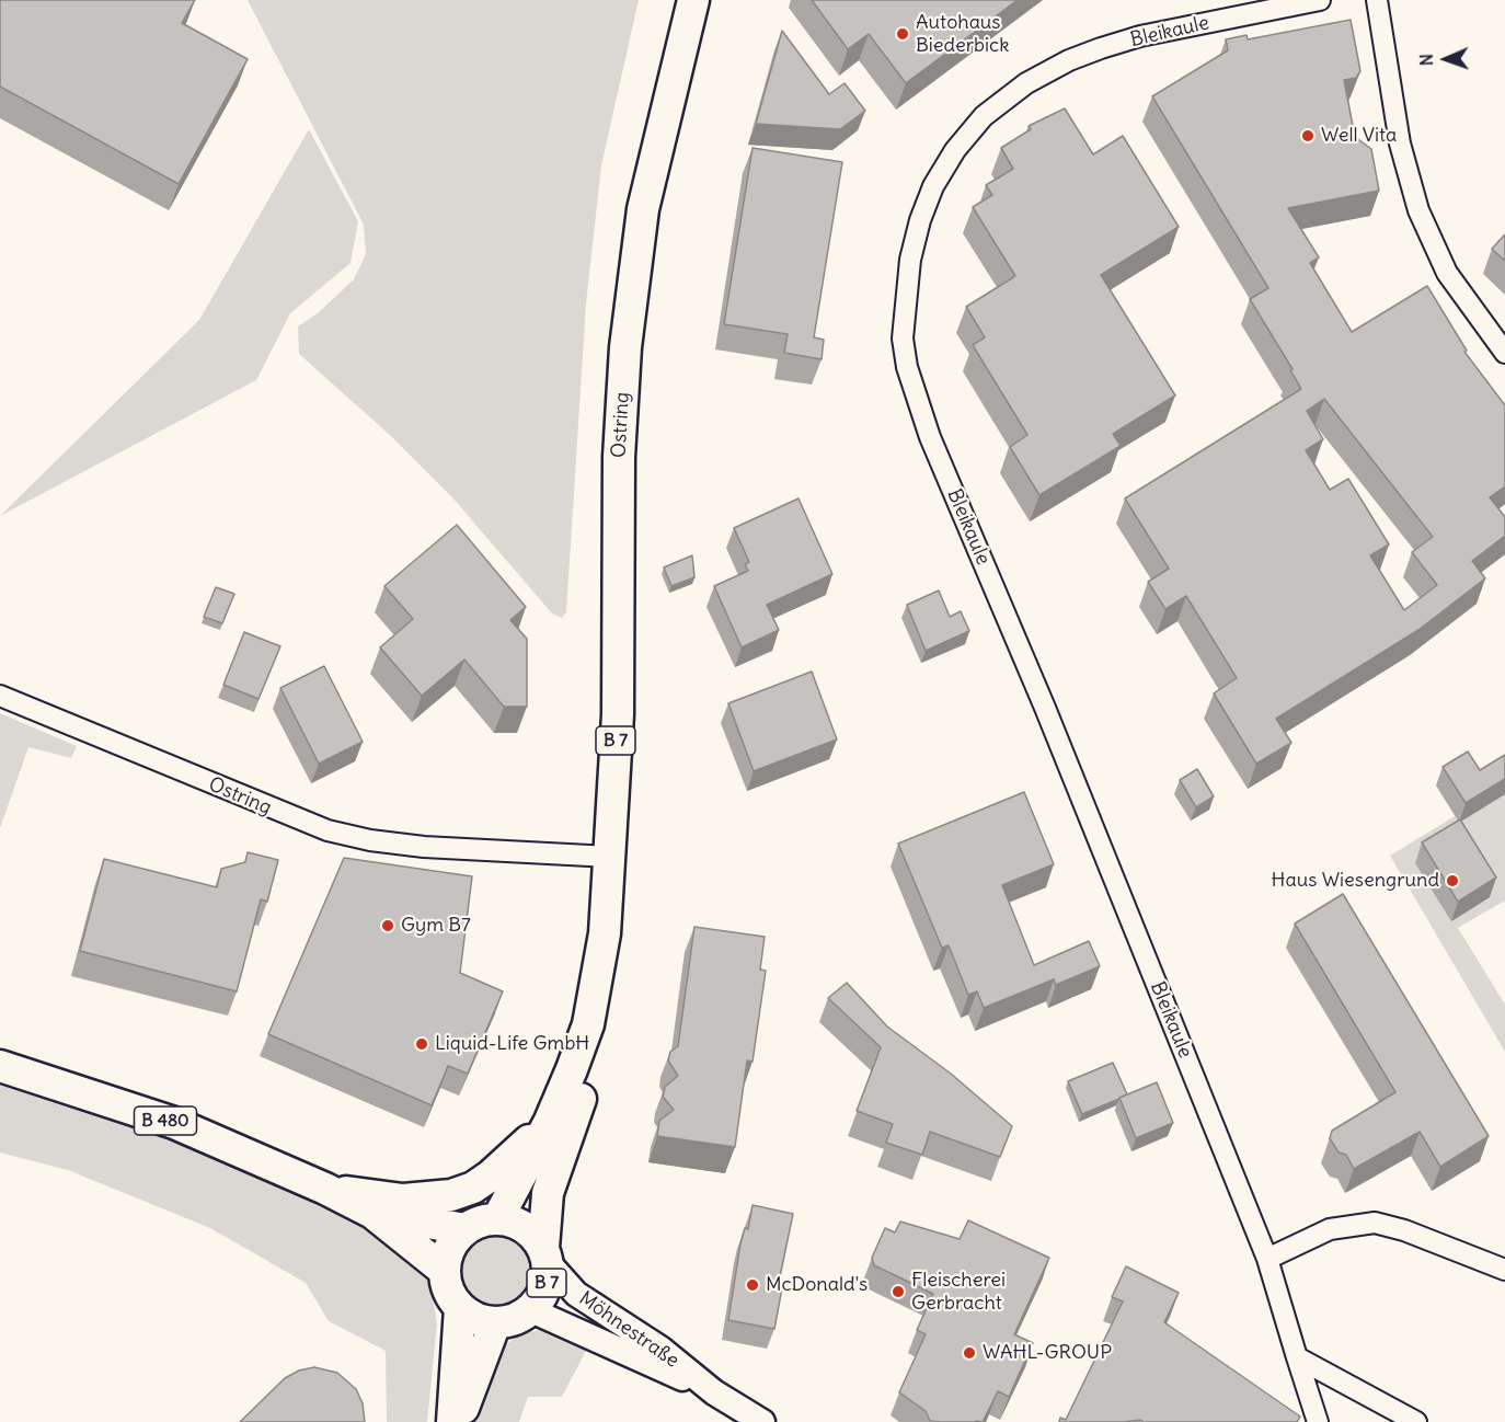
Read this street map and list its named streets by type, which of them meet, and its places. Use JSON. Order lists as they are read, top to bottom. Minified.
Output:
{"streets":{"main road":["Ostring","B 7","B 480"],"street":["Bleikaule","Möhnestraße"]},"crossings":[["Ostring","B 7"],["B 7","B 480"],["B 7","Möhnestraße"],["B 480","Möhnestraße"]],"places":["Autohaus Biederbick","Well Vita","Haus Wiesengrund","Gym B7","Liquid-Life GmbH","McDonald's","Fleischerei Gerbracht","WAHL-GROUP"],"north":"left"}
